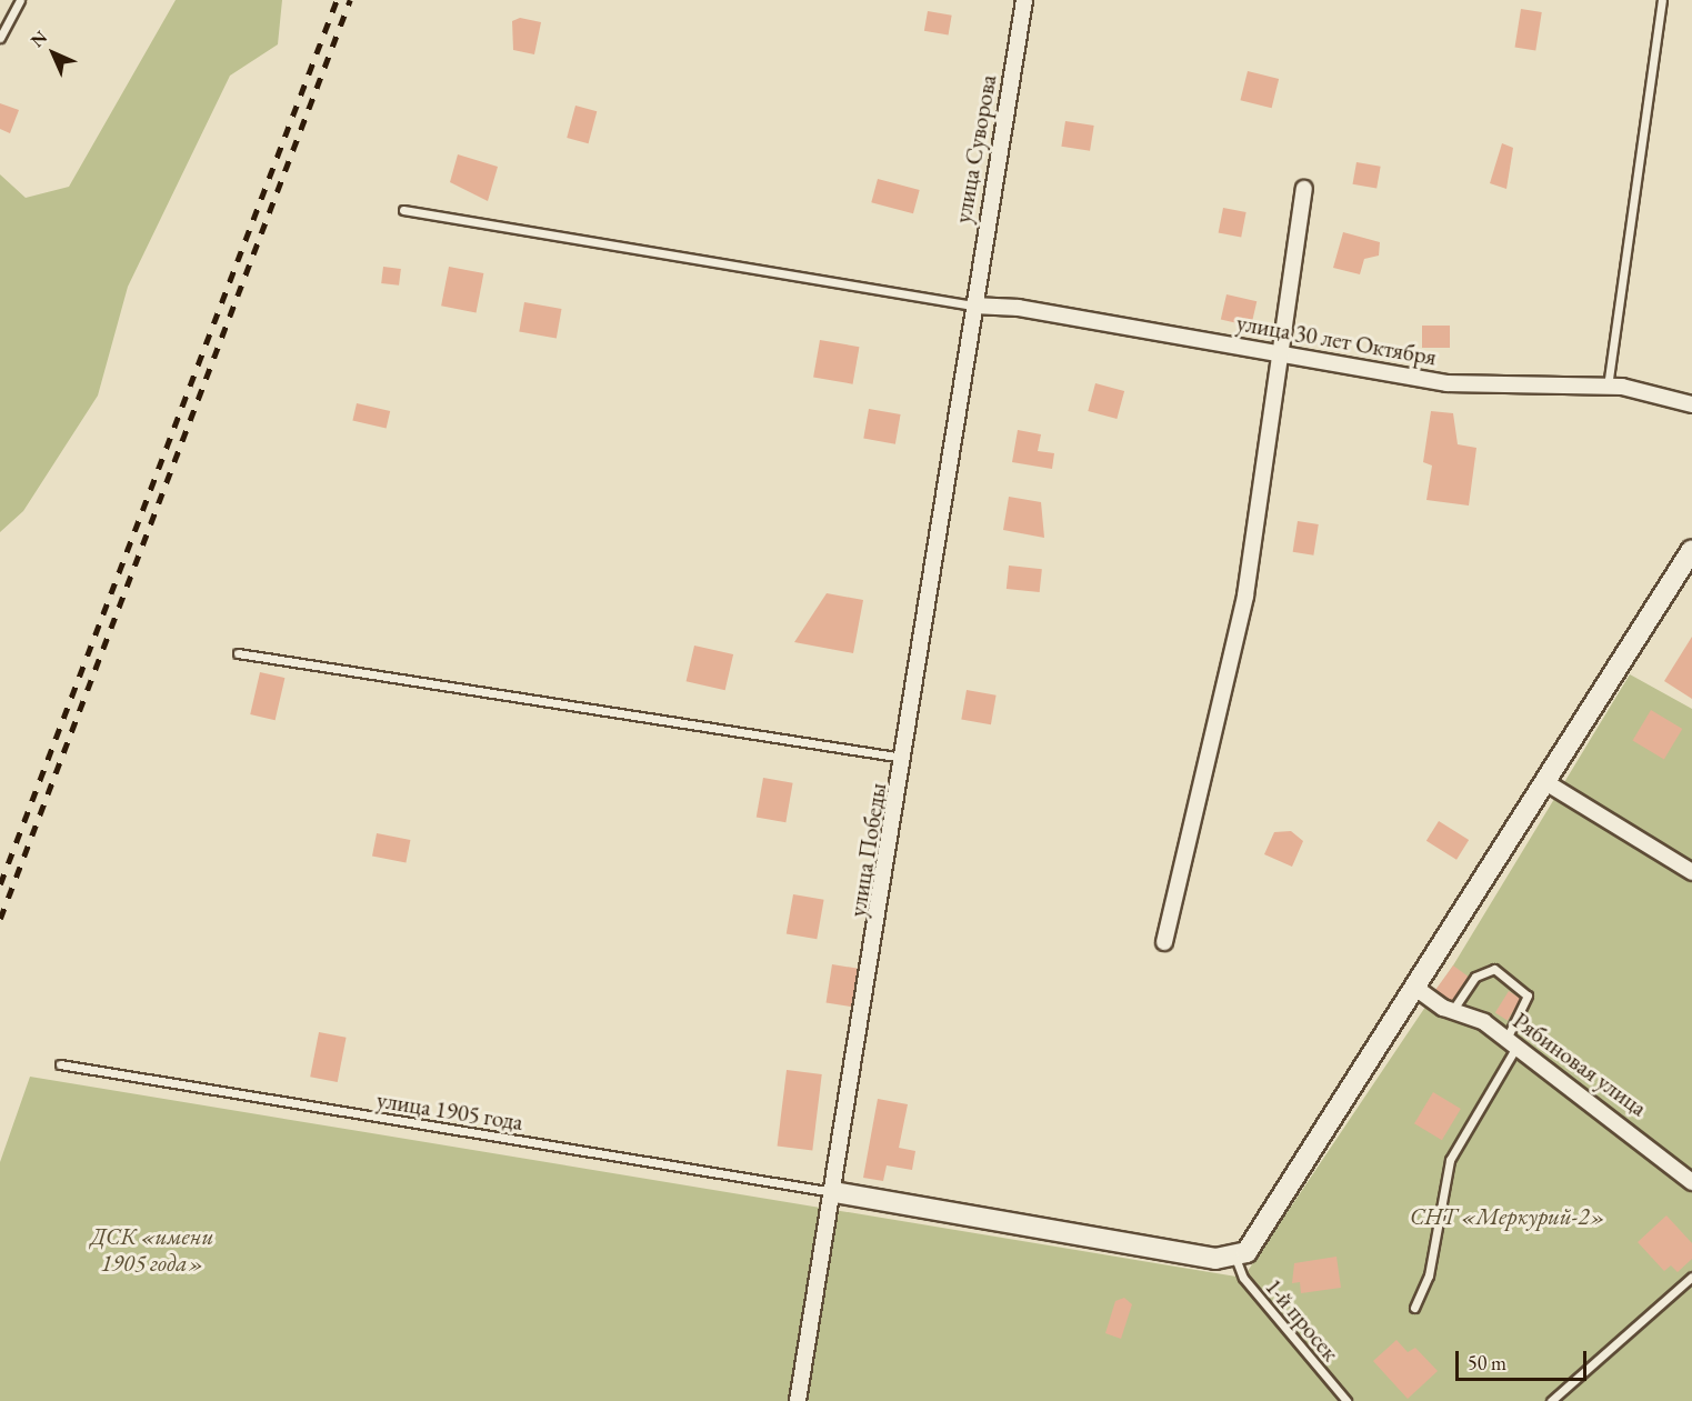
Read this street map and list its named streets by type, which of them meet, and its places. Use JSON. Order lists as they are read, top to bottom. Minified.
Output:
{"streets":{"street":["улица Суворова","улица 30 лет Октября","улица Победы","Рябиновая улица"],"lane":["улица 1905 года","1-й просек"]},"crossings":[["улица Суворова","улица 30 лет Октября"],["улица Суворова","улица Победы"],["улица 30 лет Октября","улица Победы"],["улица Победы","улица 1905 года"]],"parks":["СНТ «Меркурий-2»","ДСК «имени 1905 года»"],"scale_bar":"50 m","north":"top left"}
